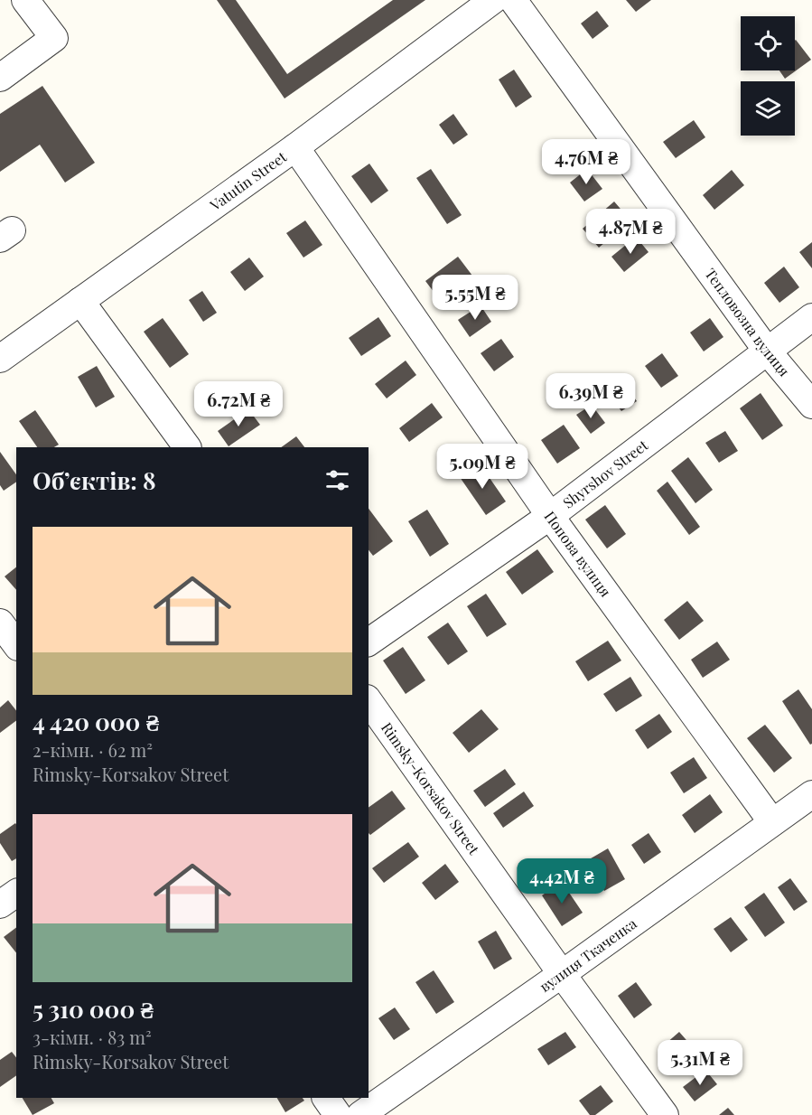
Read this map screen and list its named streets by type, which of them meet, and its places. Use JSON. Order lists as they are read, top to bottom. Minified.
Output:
{"streets":{"street":["Vatutin Street","Тепловозна вулиця","Shyrshov Street","Попова вулиця","Rimsky-Korsakov Street","вулиця Ткаченка"]},"crossings":[["Vatutin Street","Попова вулиця"],["Тепловозна вулиця","Shyrshov Street"],["Shyrshov Street","Попова вулиця"],["Попова вулиця","вулиця Ткаченка"],["Rimsky-Korsakov Street","вулиця Ткаченка"]],"page":{"price":["4.76M ₴","4.87M ₴","5.55M ₴","6.39M ₴","6.72M ₴","5.09M ₴","4.42M ₴","5.31M ₴"],"heading":"Об’єктів: 8","list":[{"name":"4 420 000 ₴","note":"2-кімн. · 62 m² · Rimsky-Korsakov Street"},{"name":"5 310 000 ₴","note":"3-кімн. · 83 m² · Rimsky-Korsakov Street"}]}}
